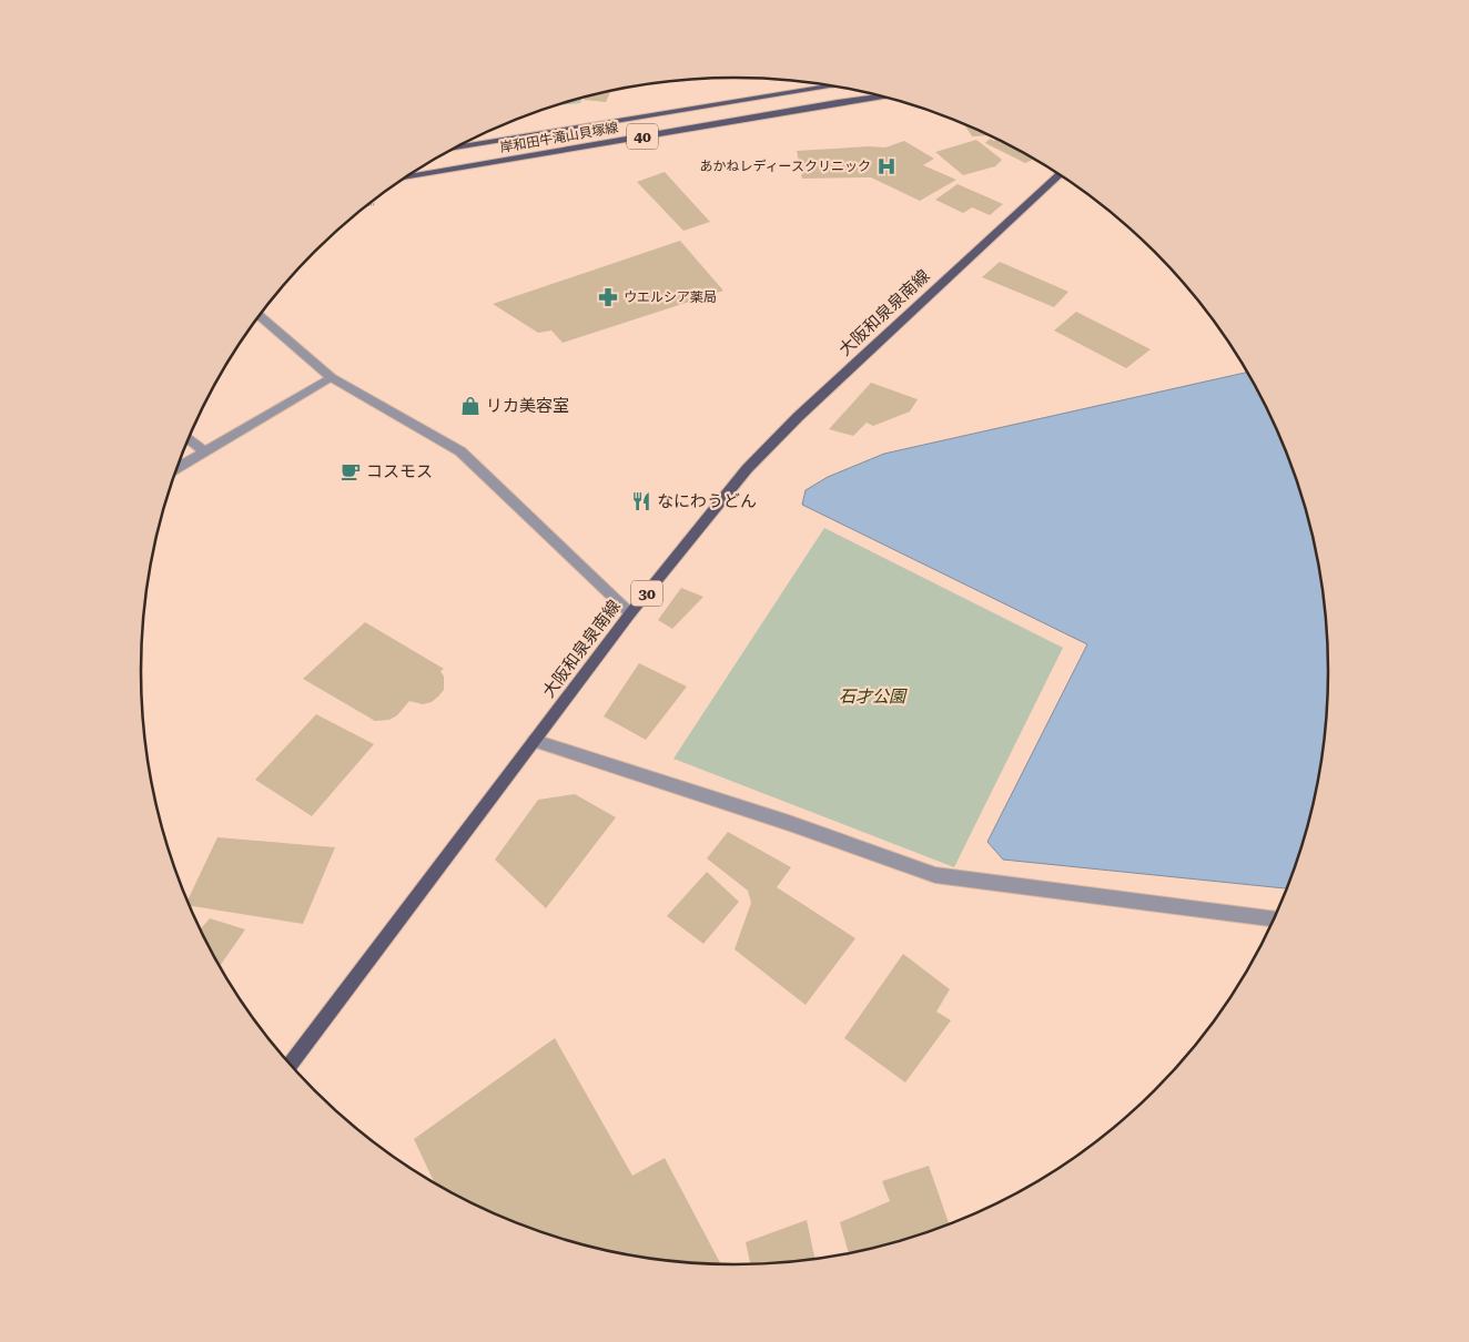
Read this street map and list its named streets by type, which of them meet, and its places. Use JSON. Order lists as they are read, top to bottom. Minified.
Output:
{"streets":{"main road":["40","岸和田牛滝山貝塚線","大阪和泉泉南線","30"]},"parks":["石才公園"],"places":{"hospital":["あかねレディースクリニック"],"pharmacy":["ウエルシア薬局"],"shop":["リカ美容室"],"cafe":["コスモス"],"restaurant":["なにわうどん"]}}
